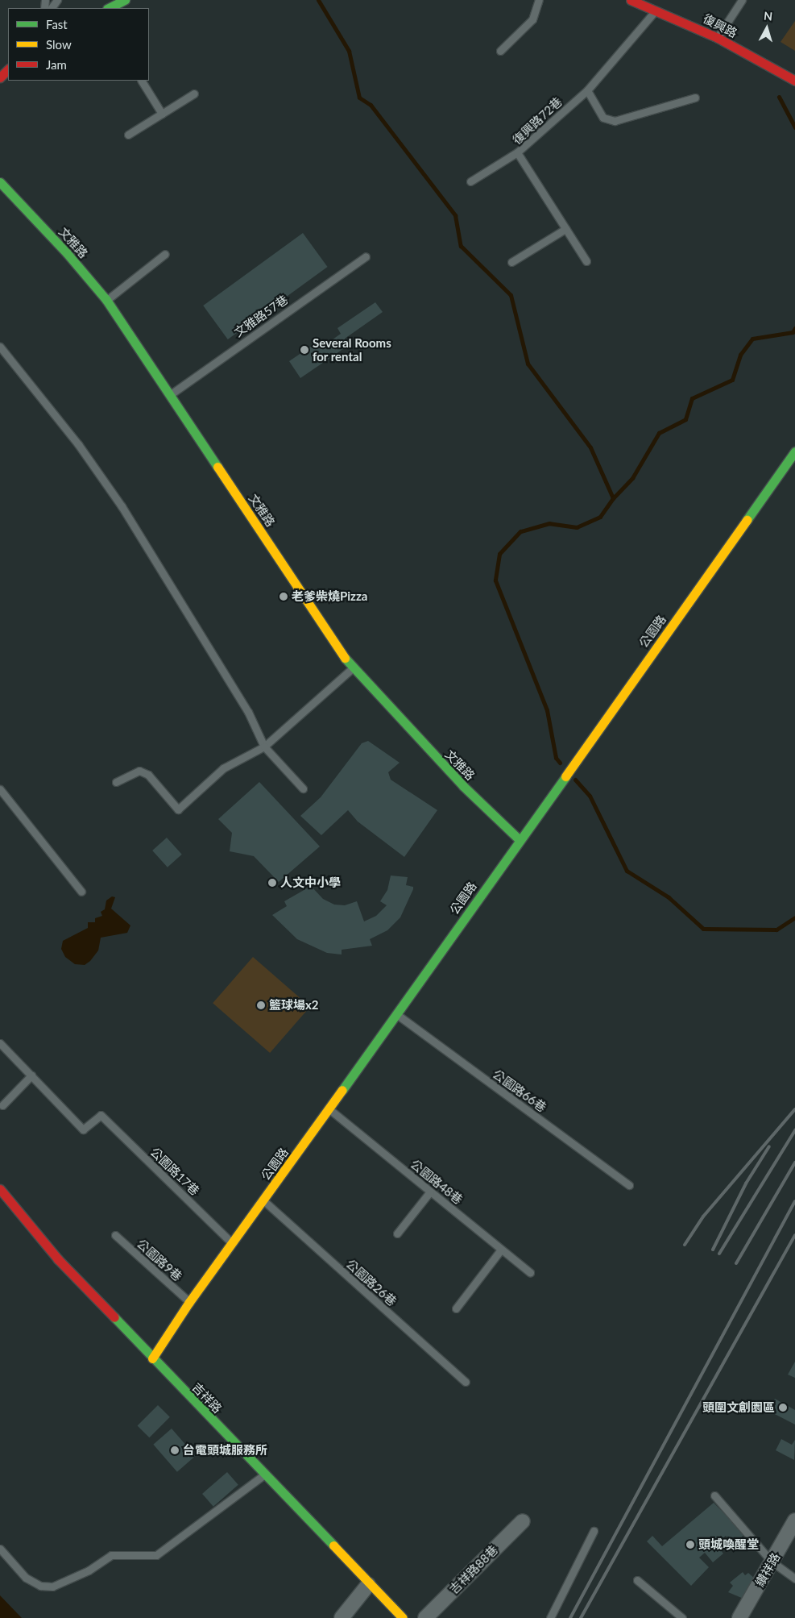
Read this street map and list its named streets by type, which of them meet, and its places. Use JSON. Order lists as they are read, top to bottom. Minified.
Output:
{"streets":{"street":["復興路","文雅路","公園路","吉祥路","吉祥路88巷","纘祥路"],"lane":["復興路72巷","文雅路57巷","公園路66巷","公園路17巷","公園路48巷","公園路9巷","公園路26巷"]},"crossings":[["復興路","復興路72巷"],["文雅路","文雅路57巷"],["文雅路","公園路"],["公園路","公園路66巷"],["公園路","公園路17巷"],["公園路","公園路48巷"],["公園路","公園路9巷"],["公園路","公園路26巷"],["公園路","吉祥路"]],"places":["Several Rooms for rental","老爹柴燒Pizza","人文中小學","籃球場x2","頭圍文創園區","台電頭城服務所","頭城喚醒堂"],"legend":["Fast","Slow","Jam"],"north":"top"}
